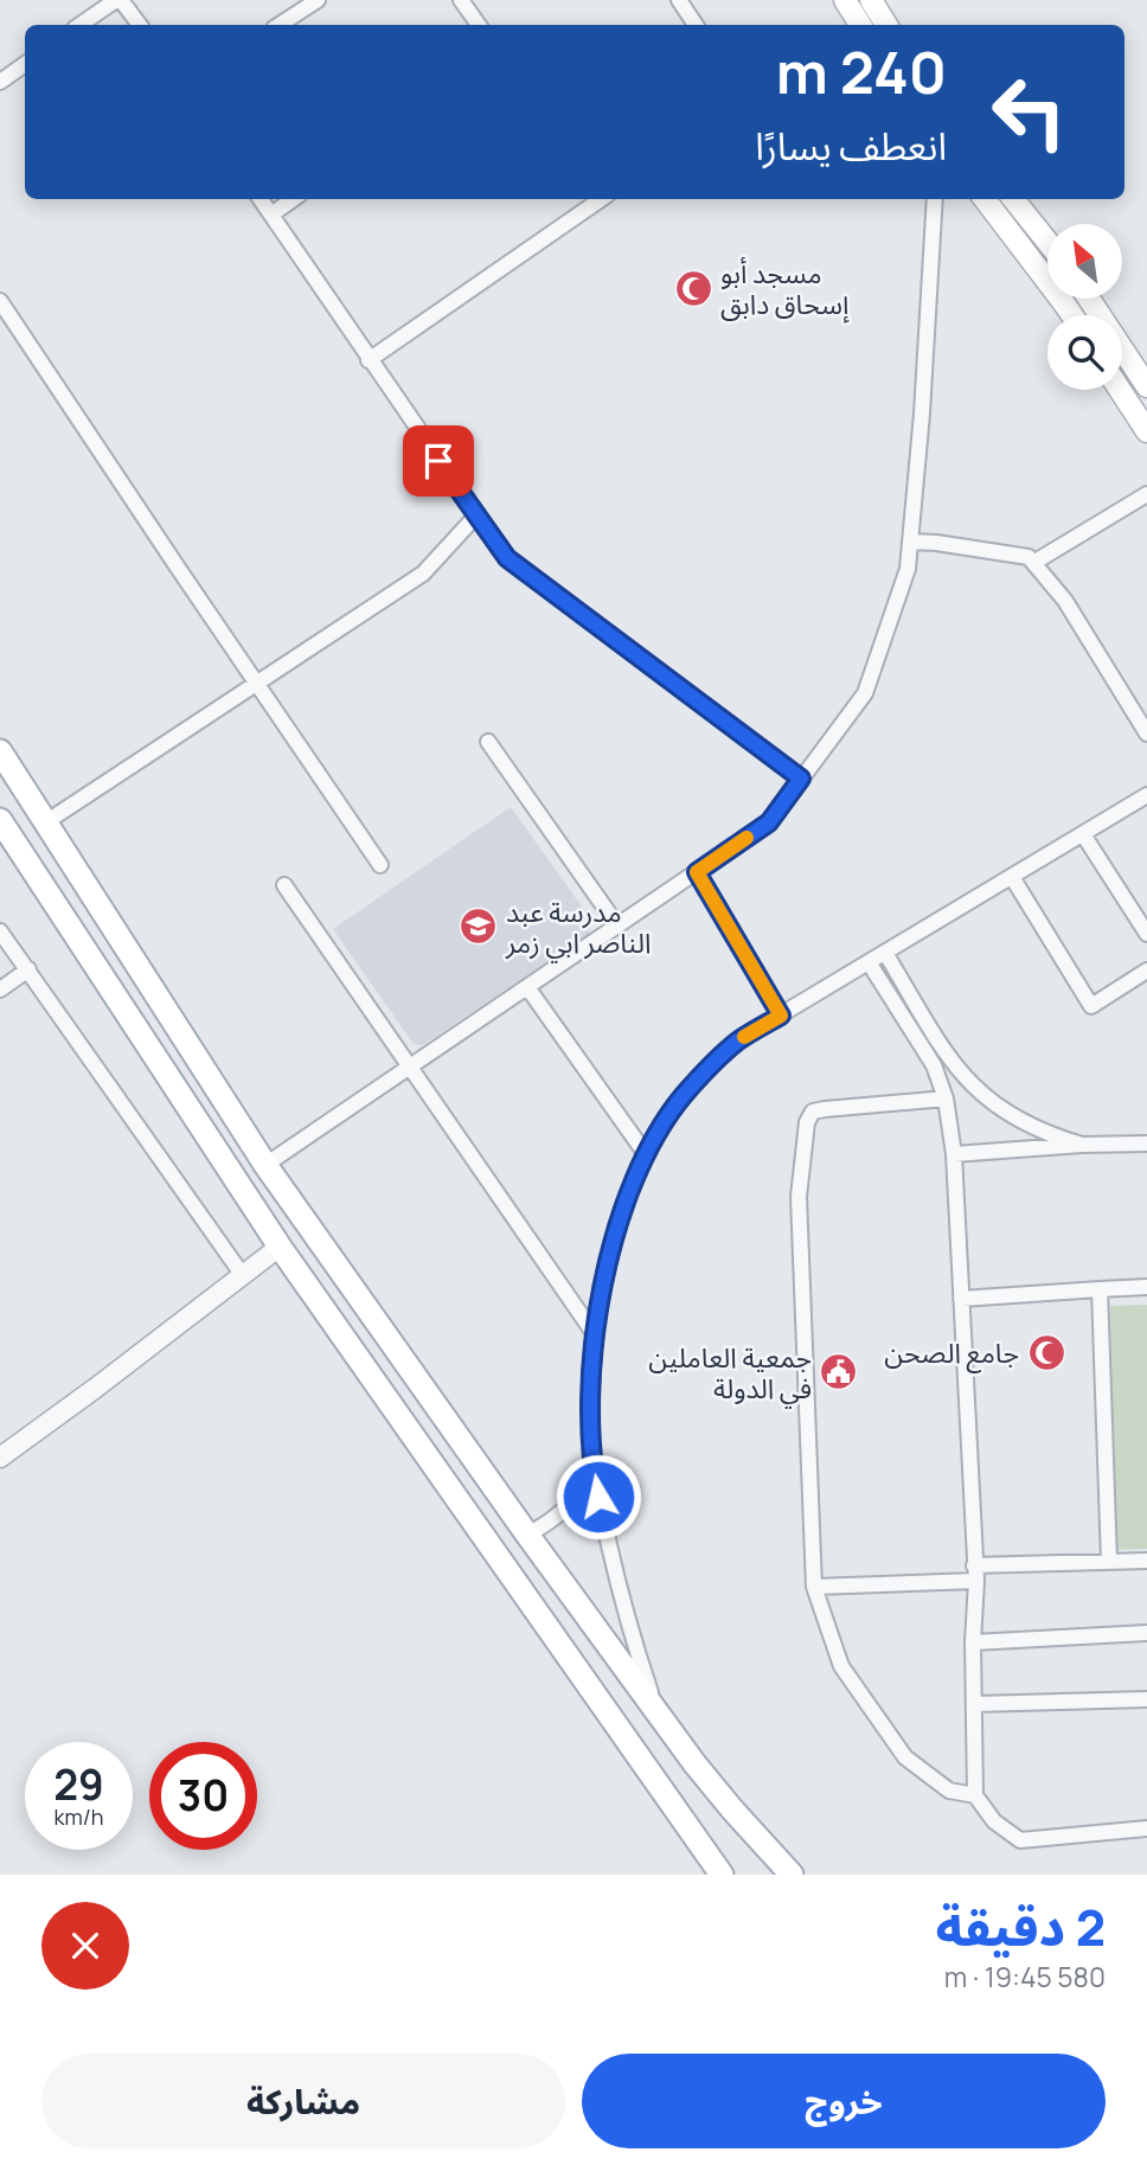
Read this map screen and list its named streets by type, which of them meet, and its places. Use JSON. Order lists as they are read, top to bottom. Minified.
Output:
{"places":{"mosque":["مسجد أبو إسحاق دابق","جامع الصحن"],"school or university":["مدرسة عبد الناصر ابي زمر"],"public building":["جمعية العاملين في الدولة"]},"north":"top left","page":{"turn":["240 m","انعطف يسارًا"],"speed":"29 km/h","limit":"30","heading":["2 دقيقة","580 m · 19:45"],"buttons":["خروج","مشاركة"]}}
